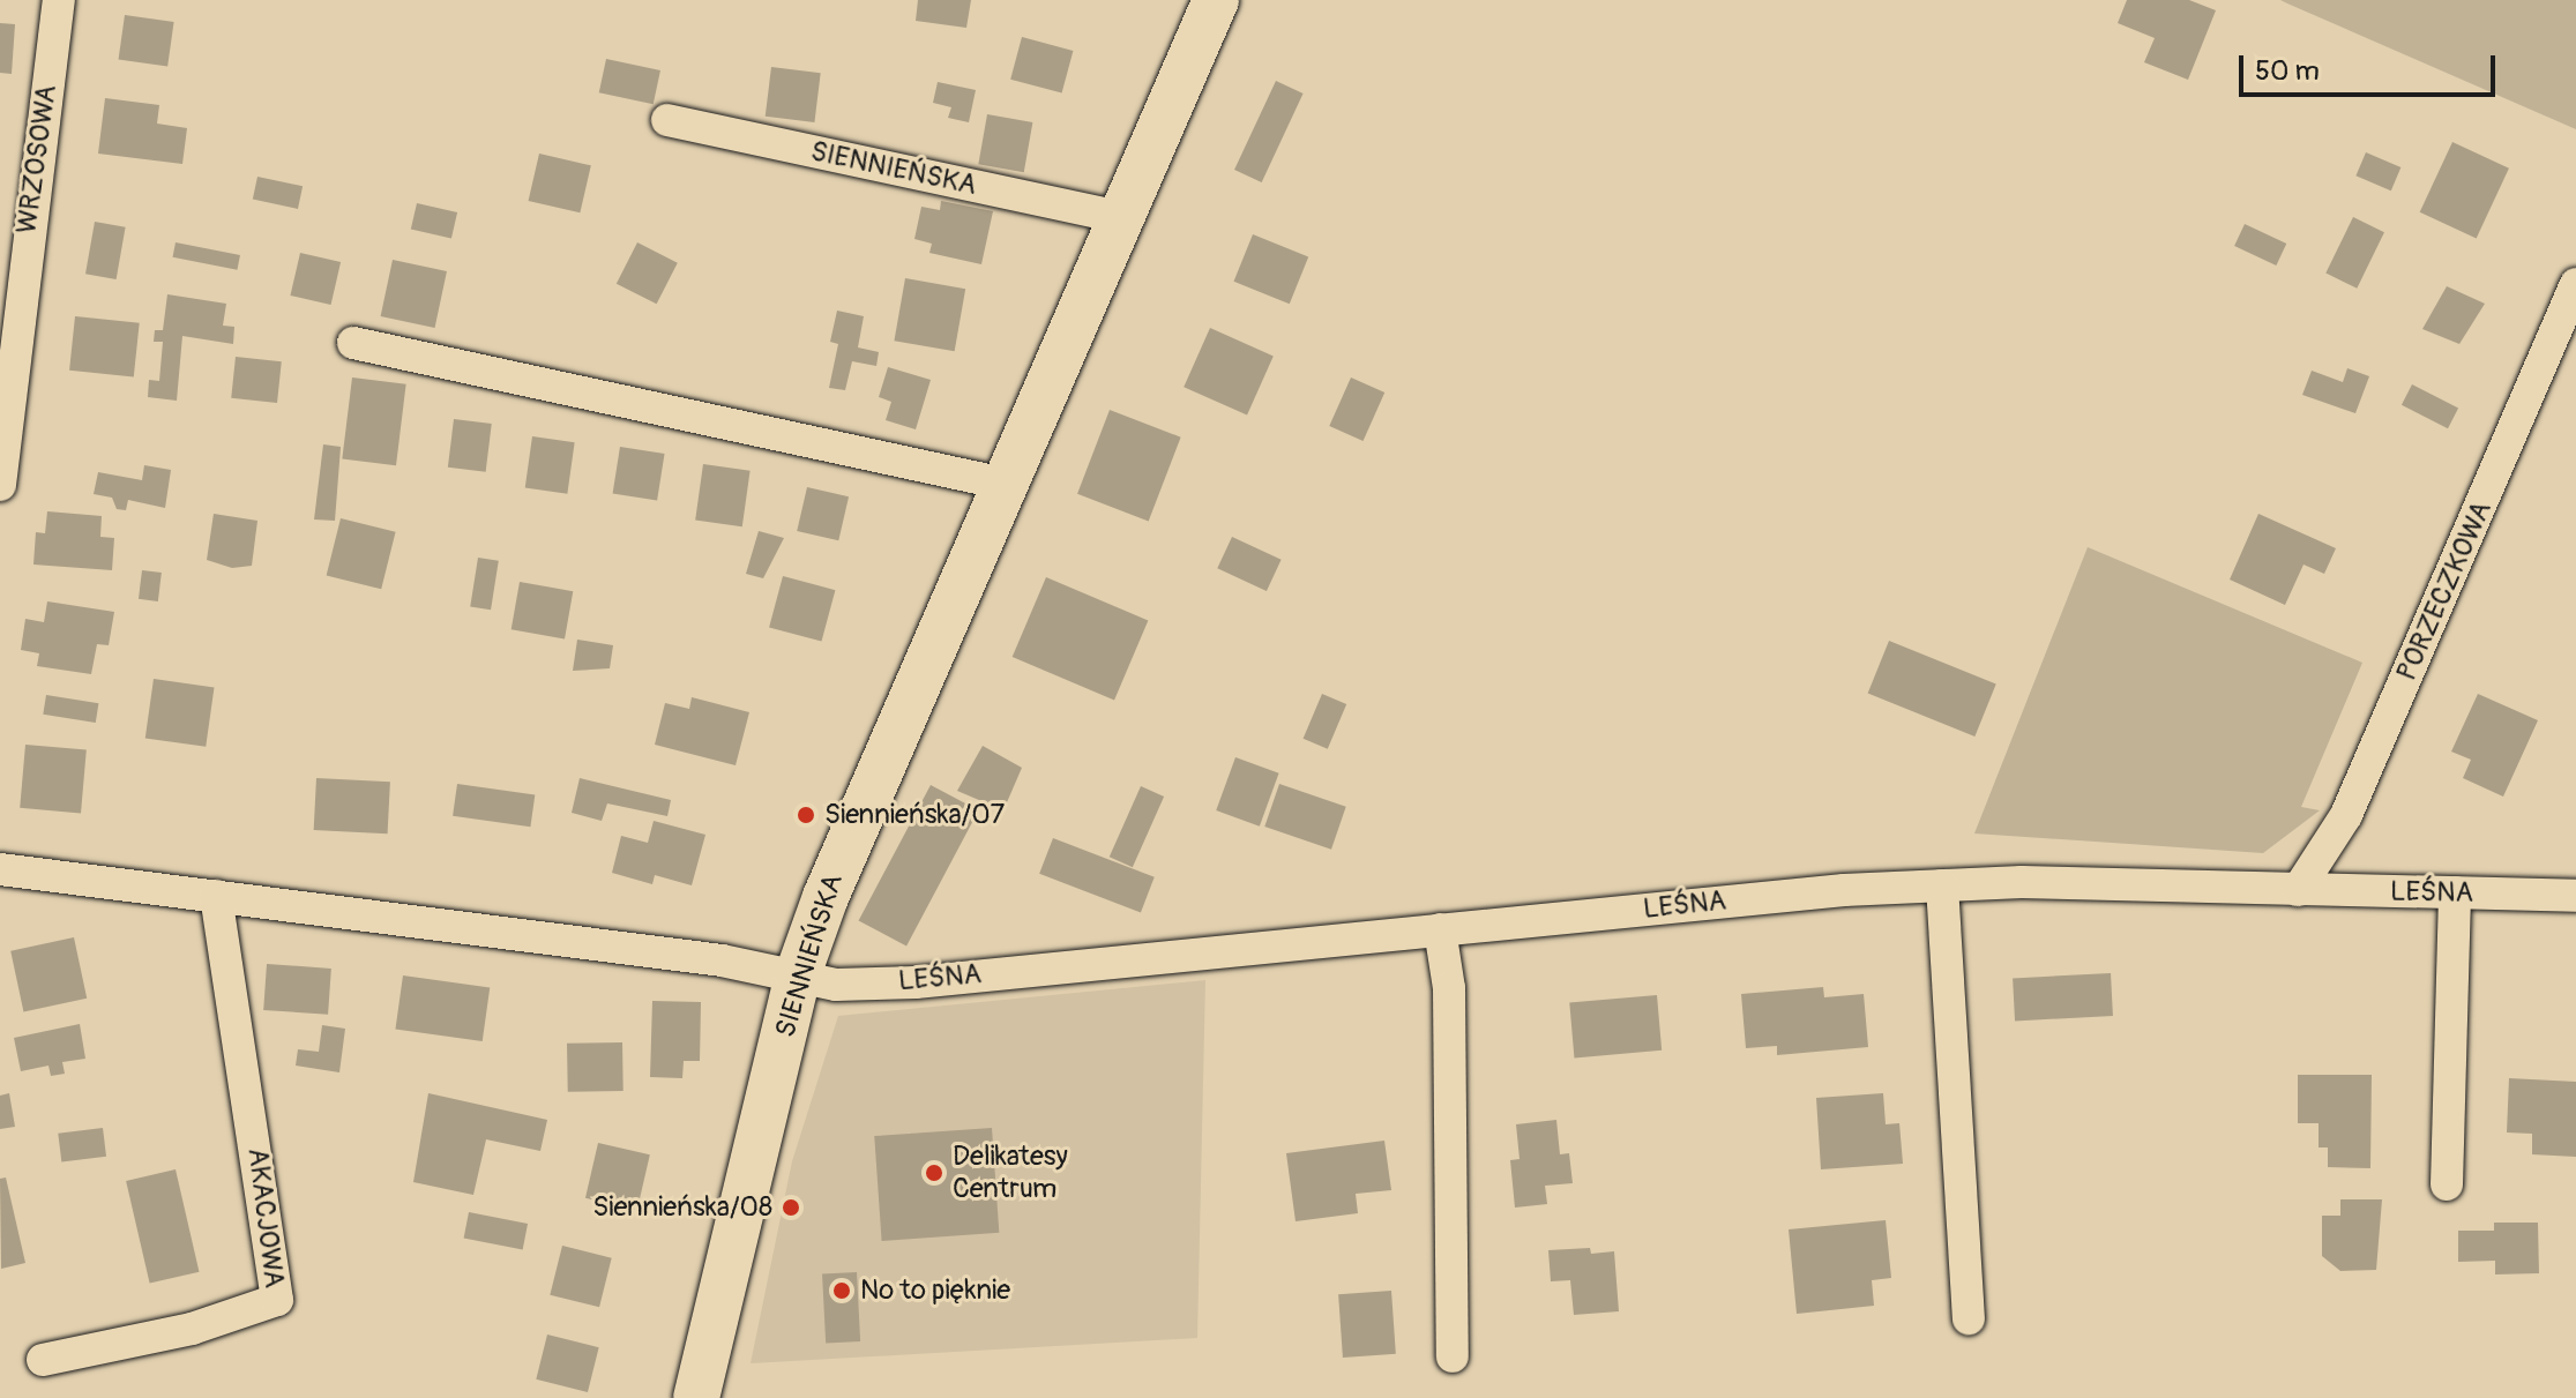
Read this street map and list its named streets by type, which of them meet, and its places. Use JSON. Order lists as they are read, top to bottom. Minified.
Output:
{"streets":{"main road":["SIENNIEŃSKA"],"street":["WRZOSOWA","PORZECZKOWA","LEŚNA","AKACJOWA"]},"crossings":[["SIENNIEŃSKA","LEŚNA"],["PORZECZKOWA","LEŚNA"]],"places":["Siennieńska/07","Delikatesy Centrum","Siennieńska/08","No to pięknie"],"scale_bar":"50 m"}
